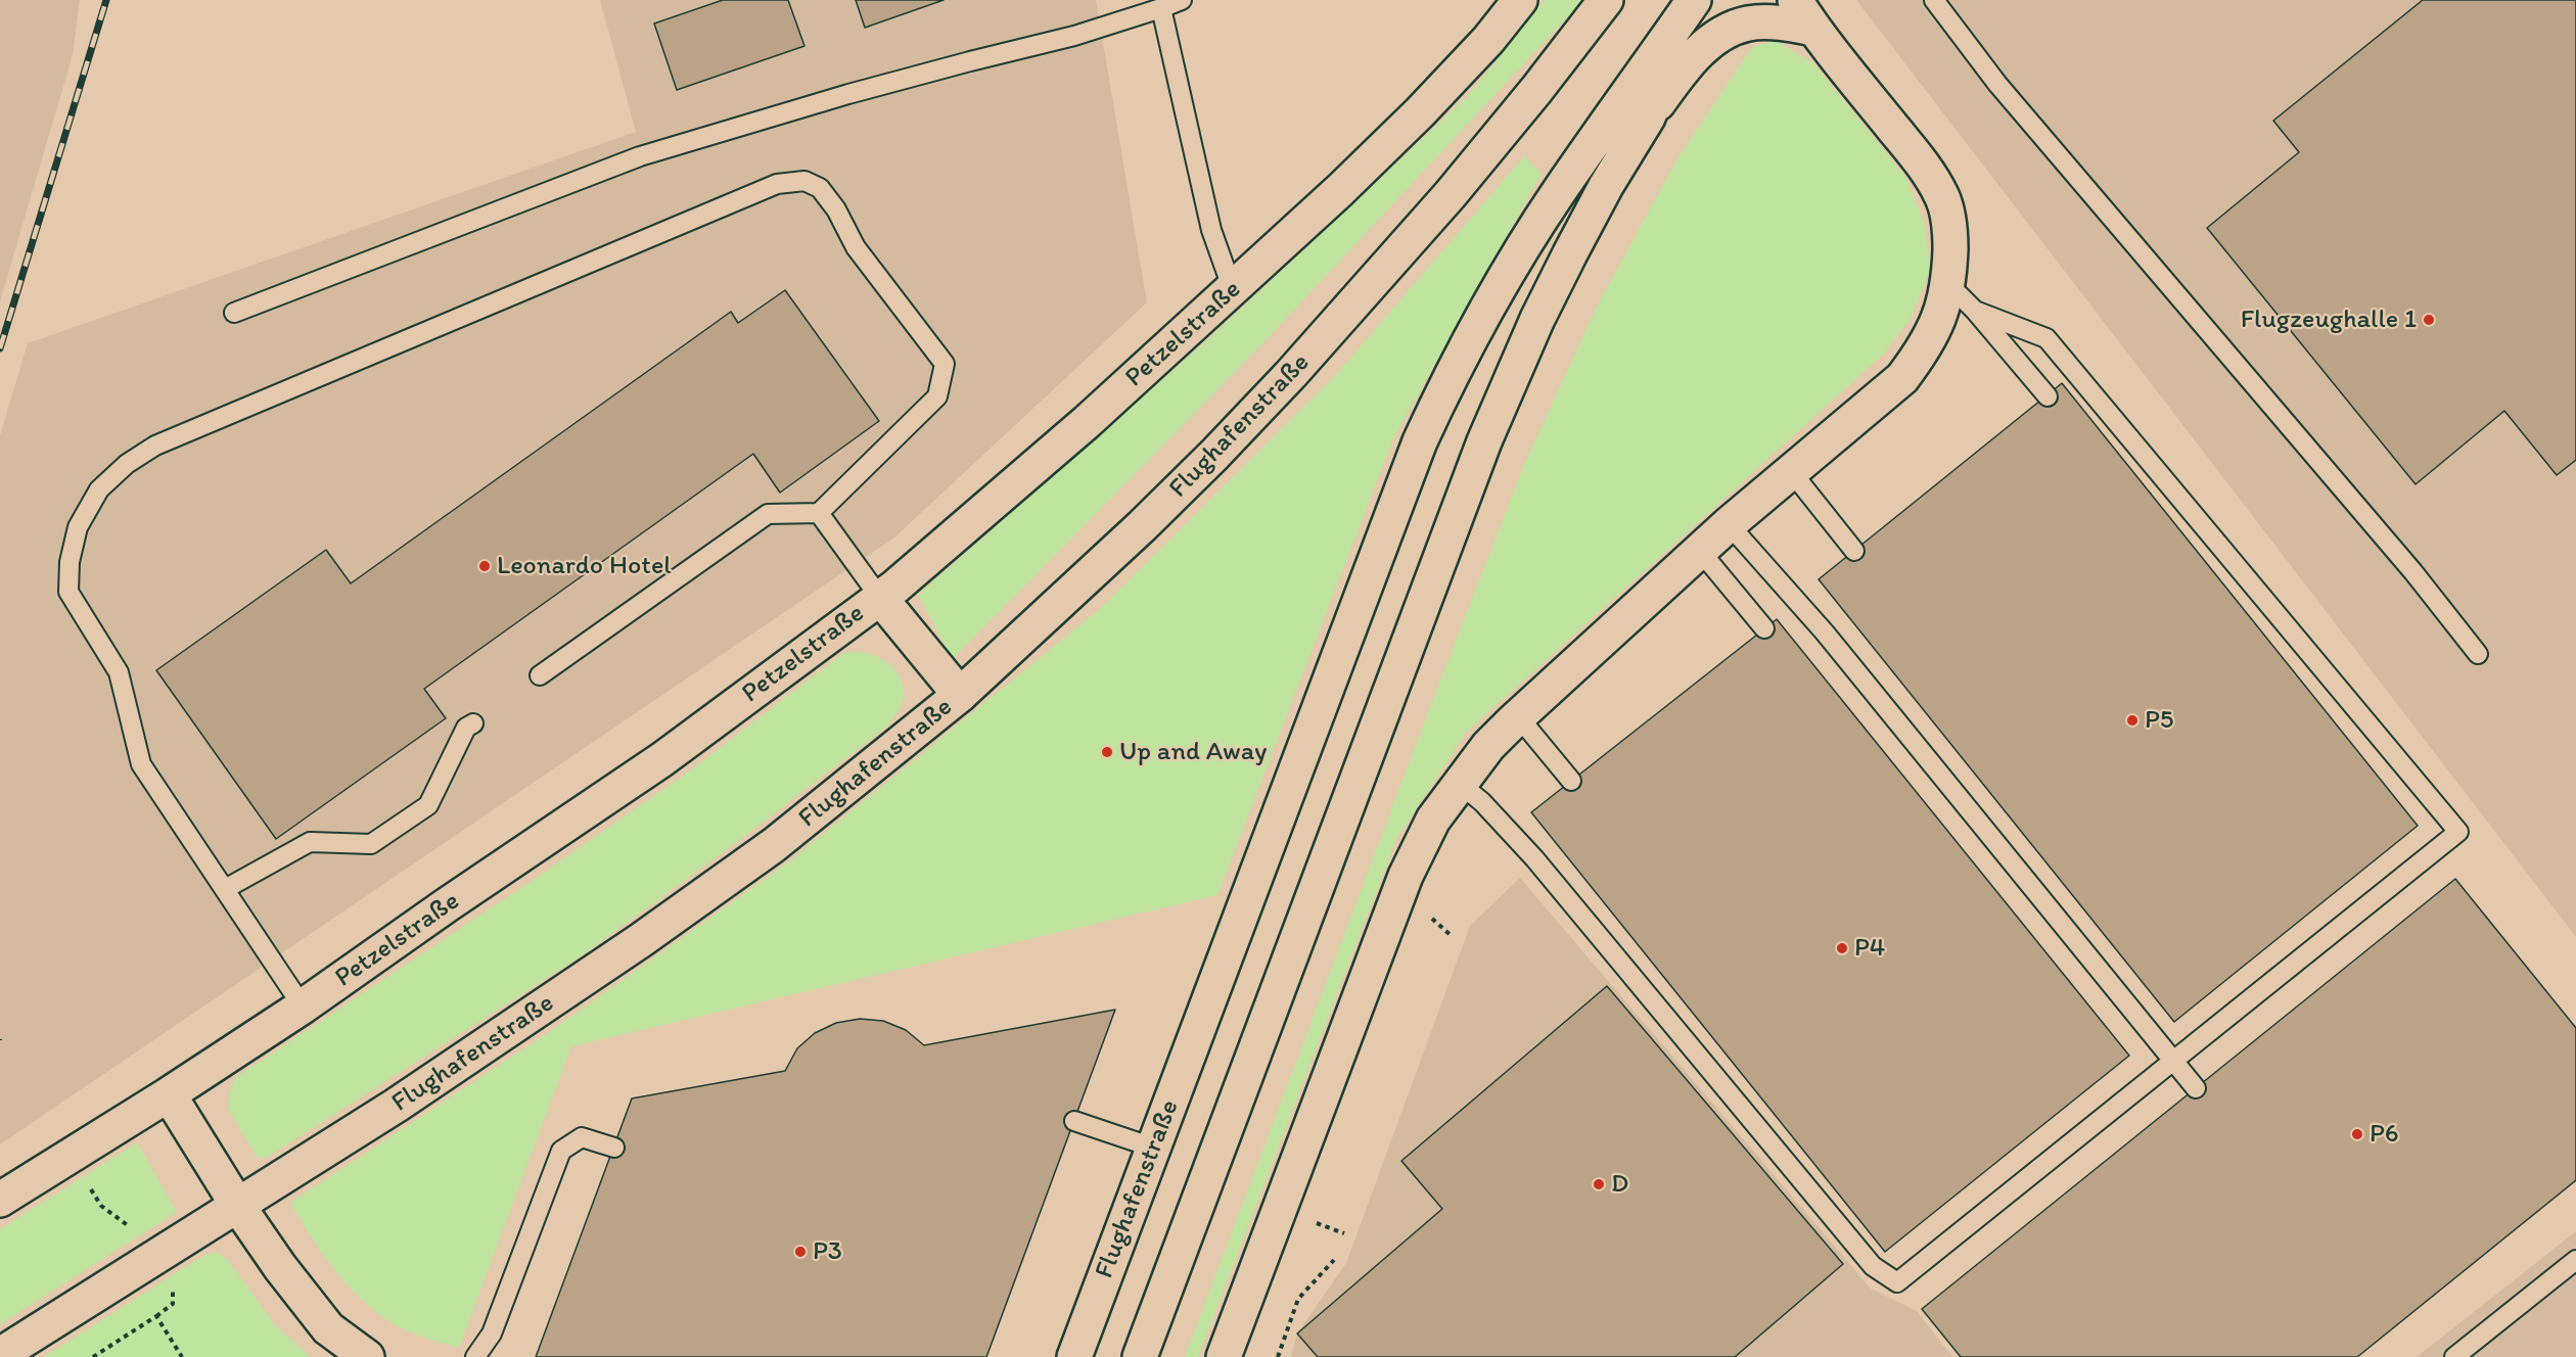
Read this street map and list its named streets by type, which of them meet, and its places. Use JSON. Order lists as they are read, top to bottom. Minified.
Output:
{"streets":{"main road":["Petzelstraße","Flughafenstraße"]},"places":["Flugzeughalle 1","Leonardo Hotel","P5","Up and Away","P4","P6","D","P3"]}
